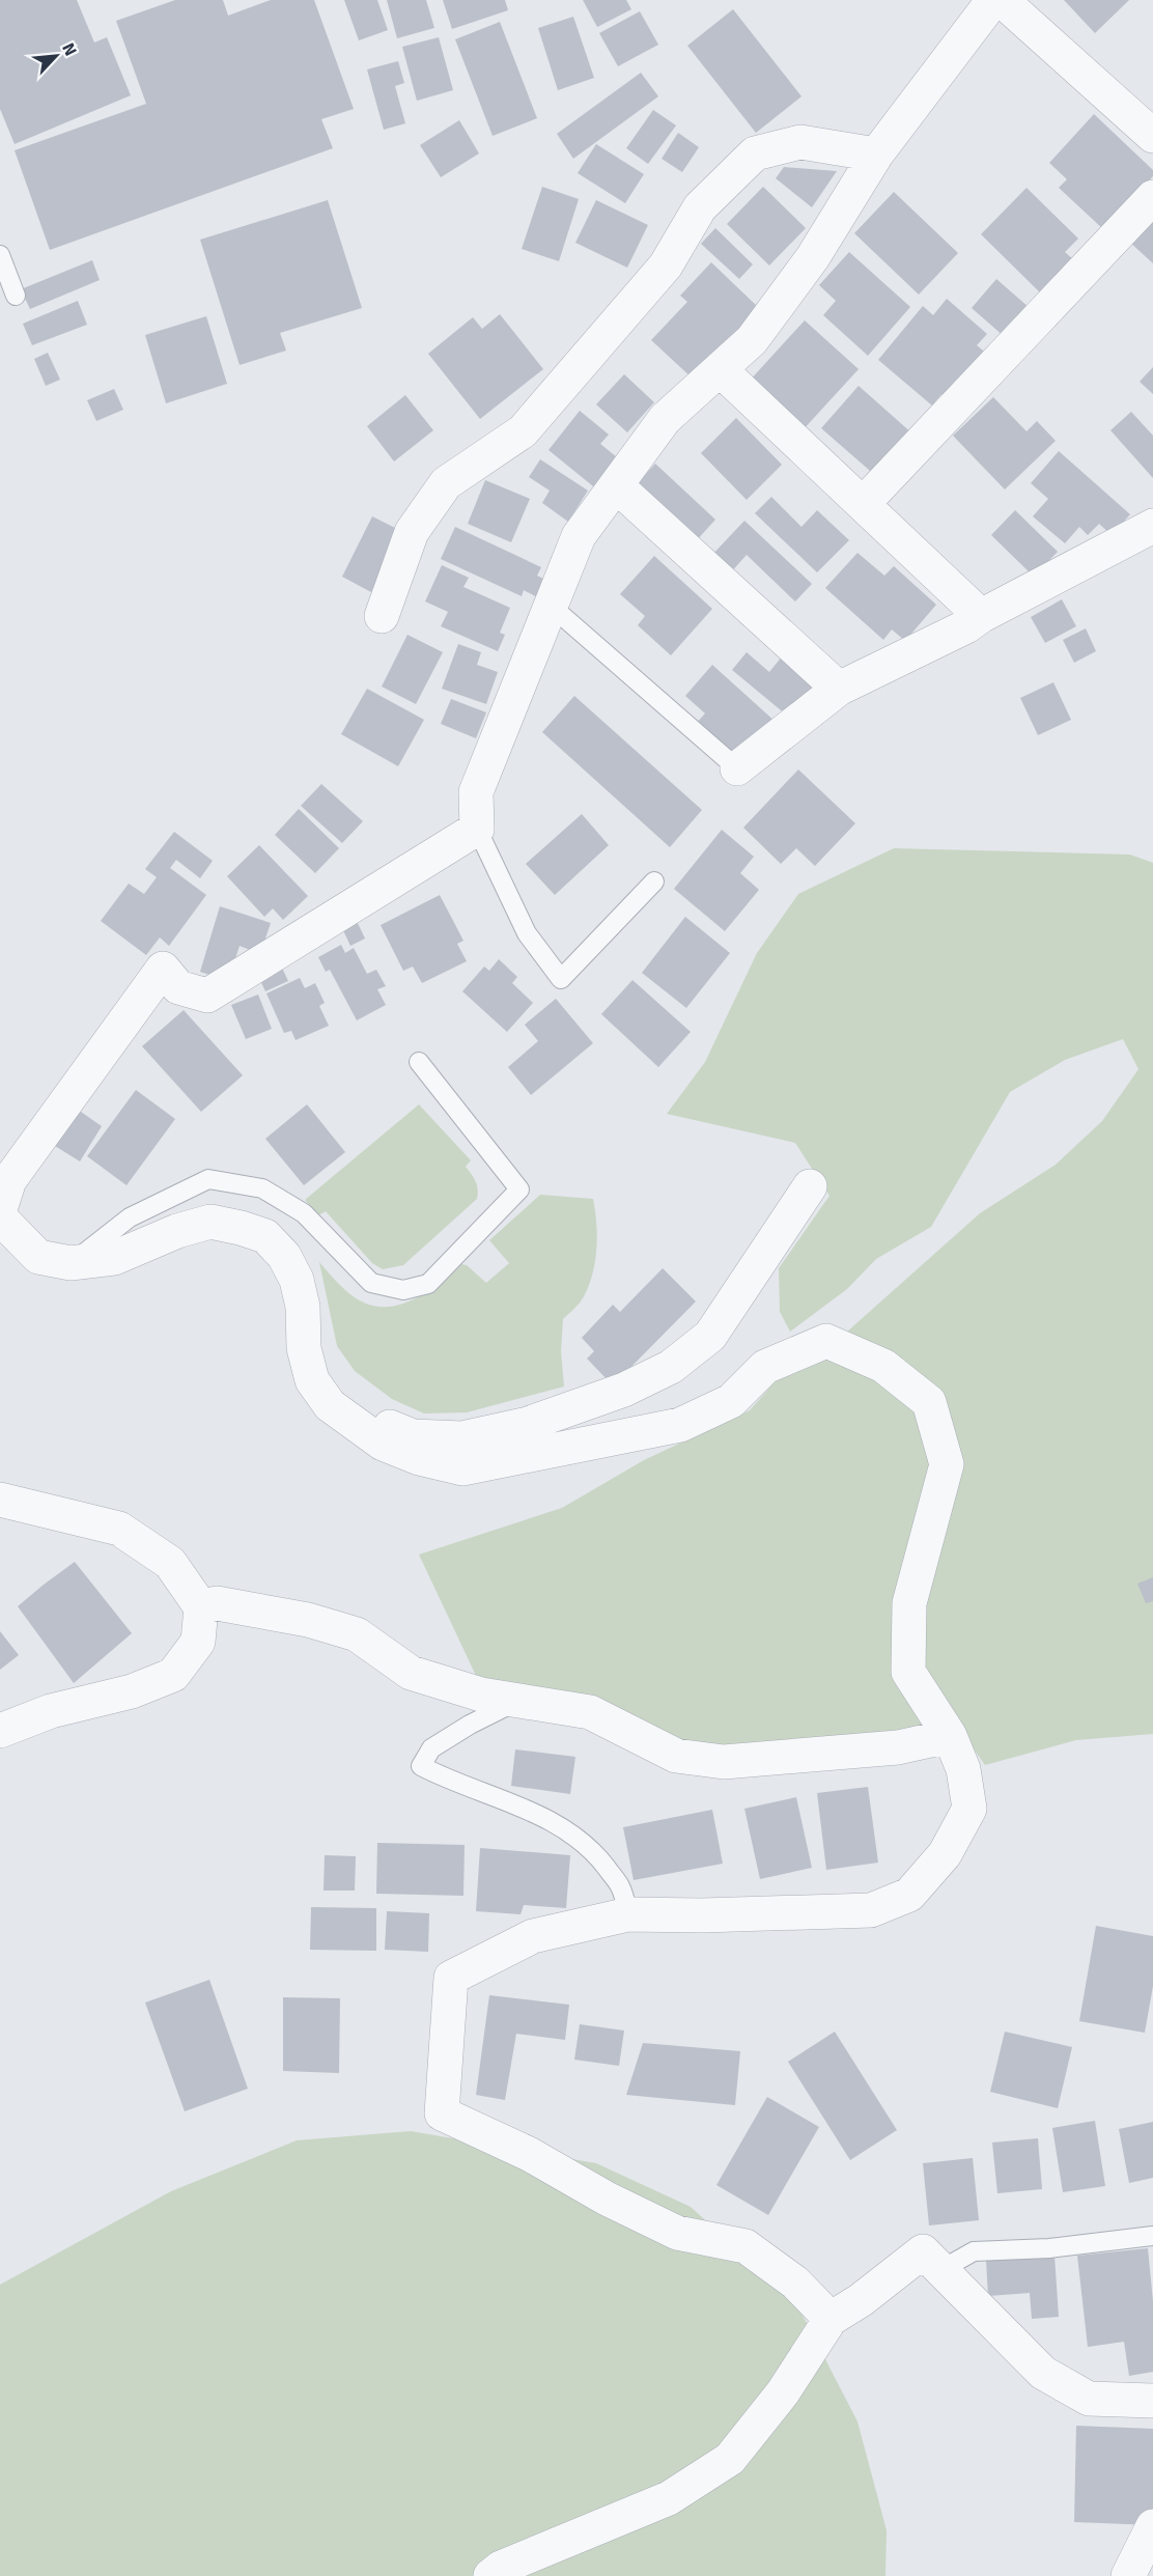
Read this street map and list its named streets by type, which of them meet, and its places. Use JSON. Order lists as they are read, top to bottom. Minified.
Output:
{"north":"top right"}
